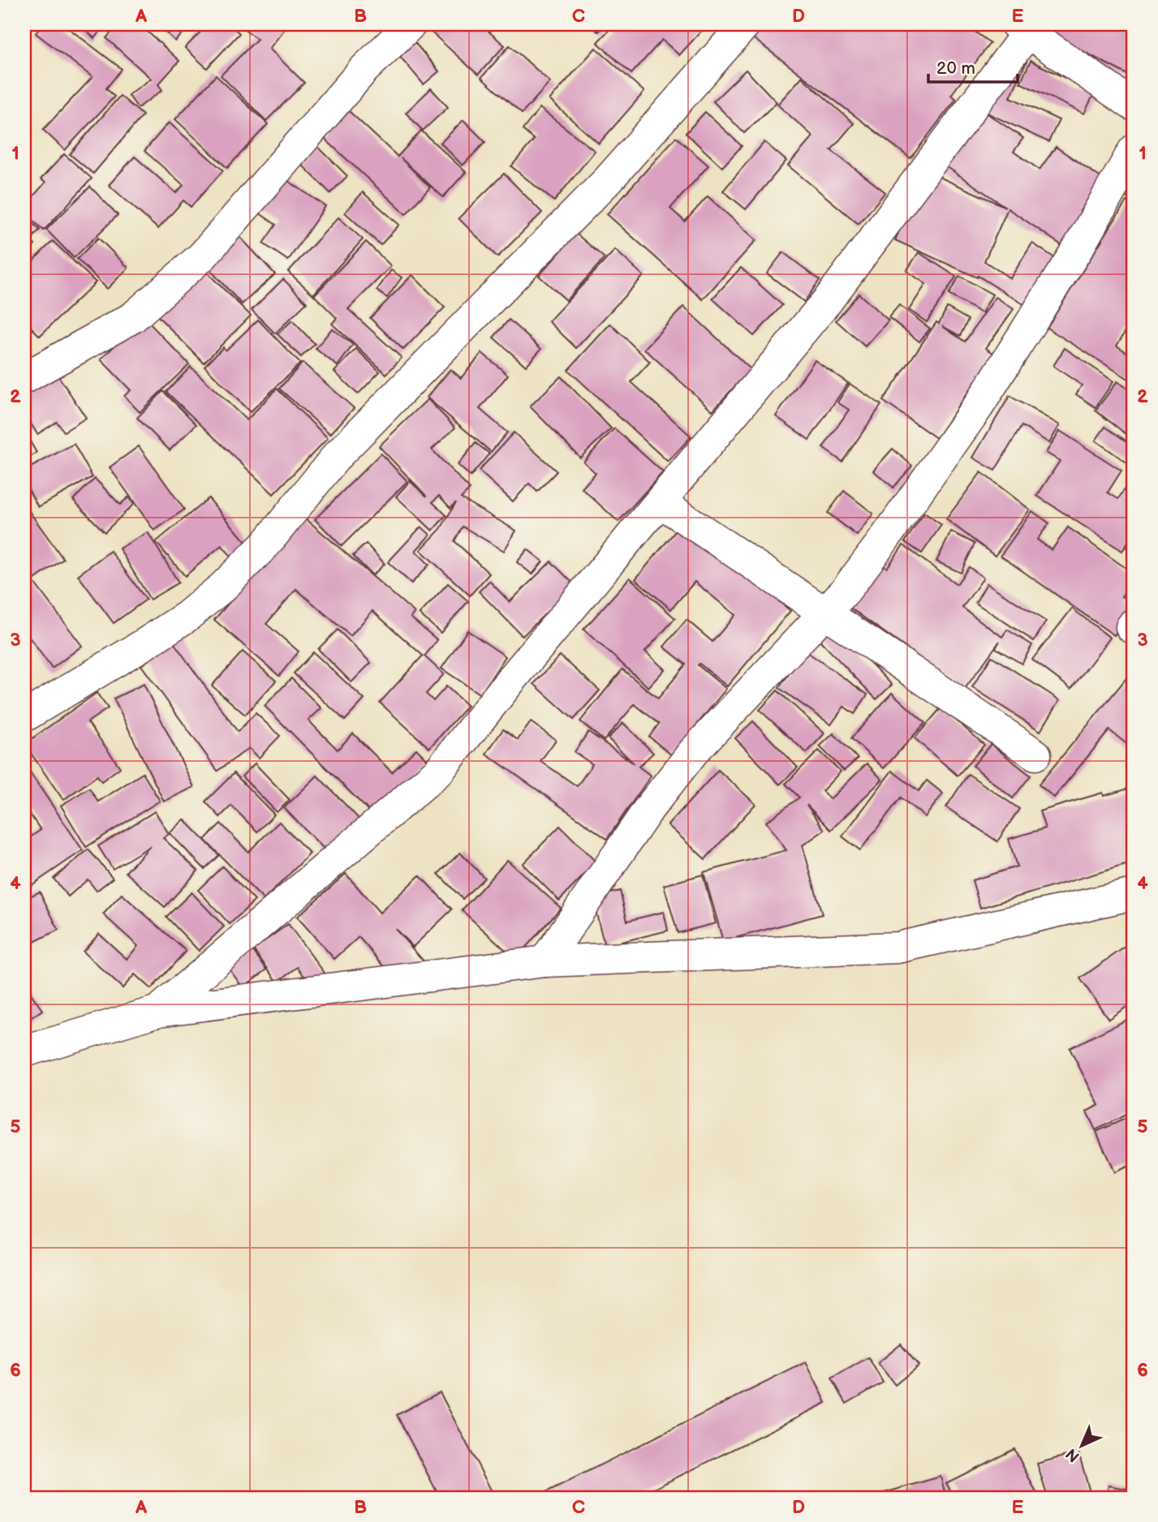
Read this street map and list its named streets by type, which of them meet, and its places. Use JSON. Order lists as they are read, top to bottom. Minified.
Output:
{"scale_bar":"20 m","north":"bottom left","grid":{"columns":["A","B","C","D","E"],"rows":["1","2","3","4","5","6"]}}
